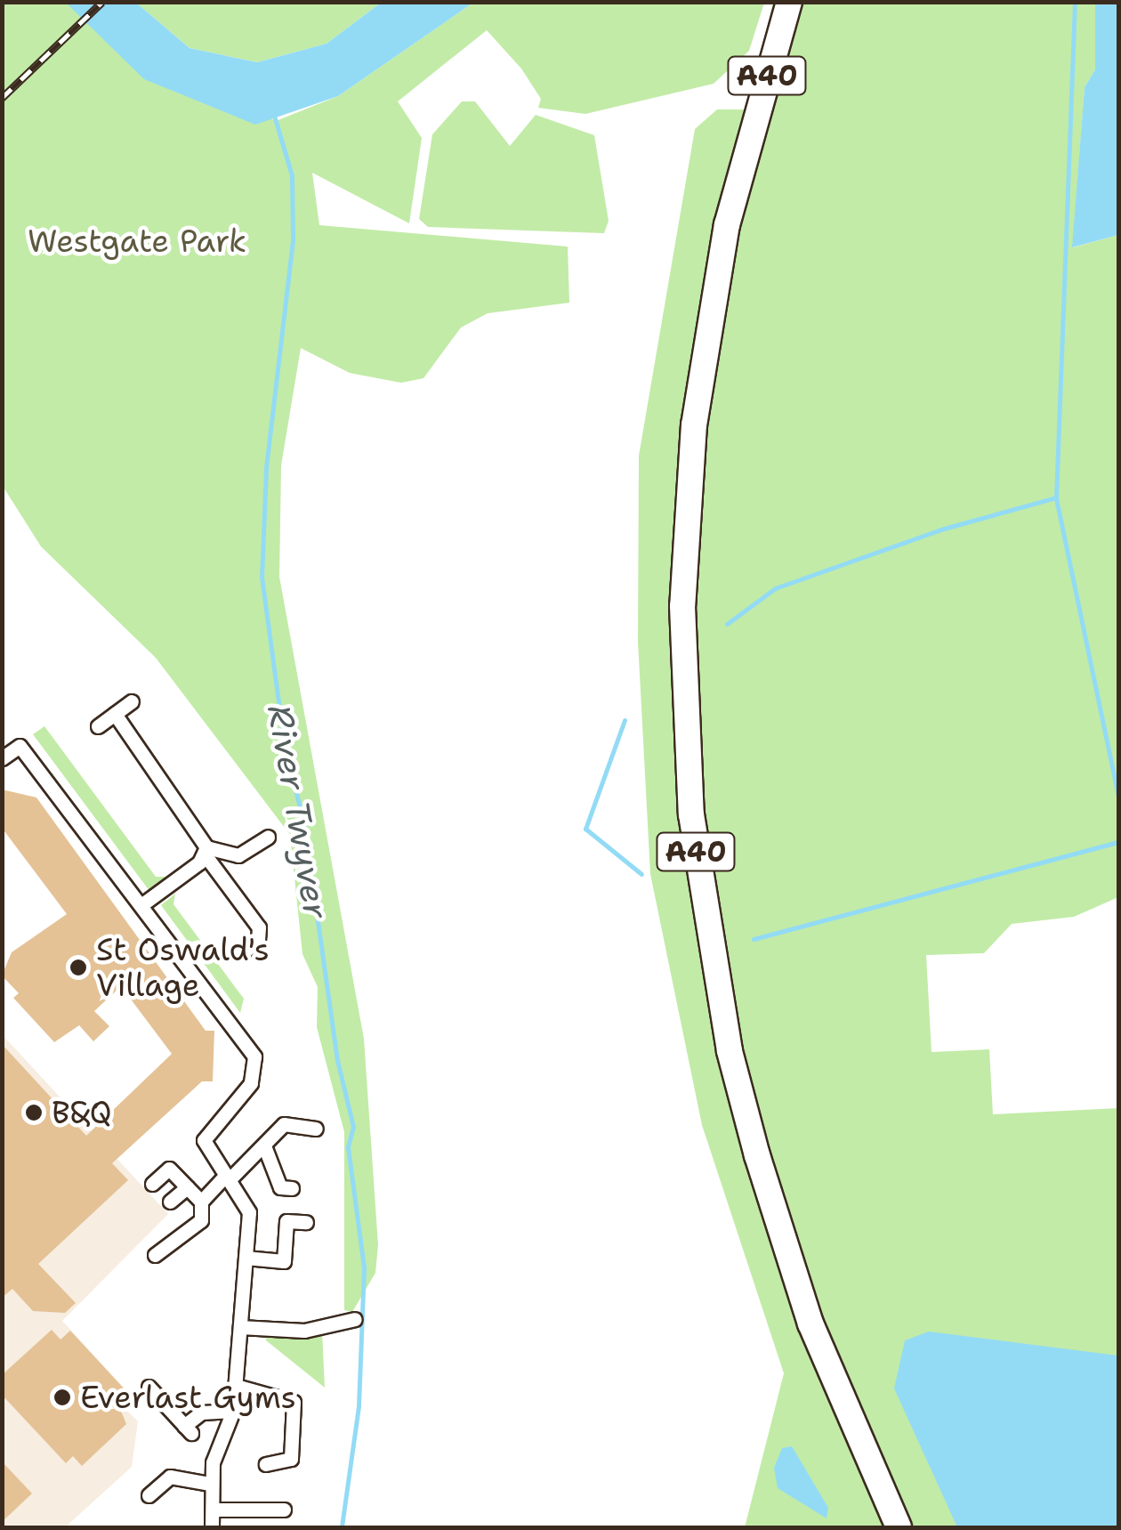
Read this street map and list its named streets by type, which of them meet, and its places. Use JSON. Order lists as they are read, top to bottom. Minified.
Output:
{"streets":{"highway":["A40"]},"water":["River Twyver"],"parks":["Westgate Park"],"places":["St Oswald's Village","B&Q","Everlast Gyms"]}
